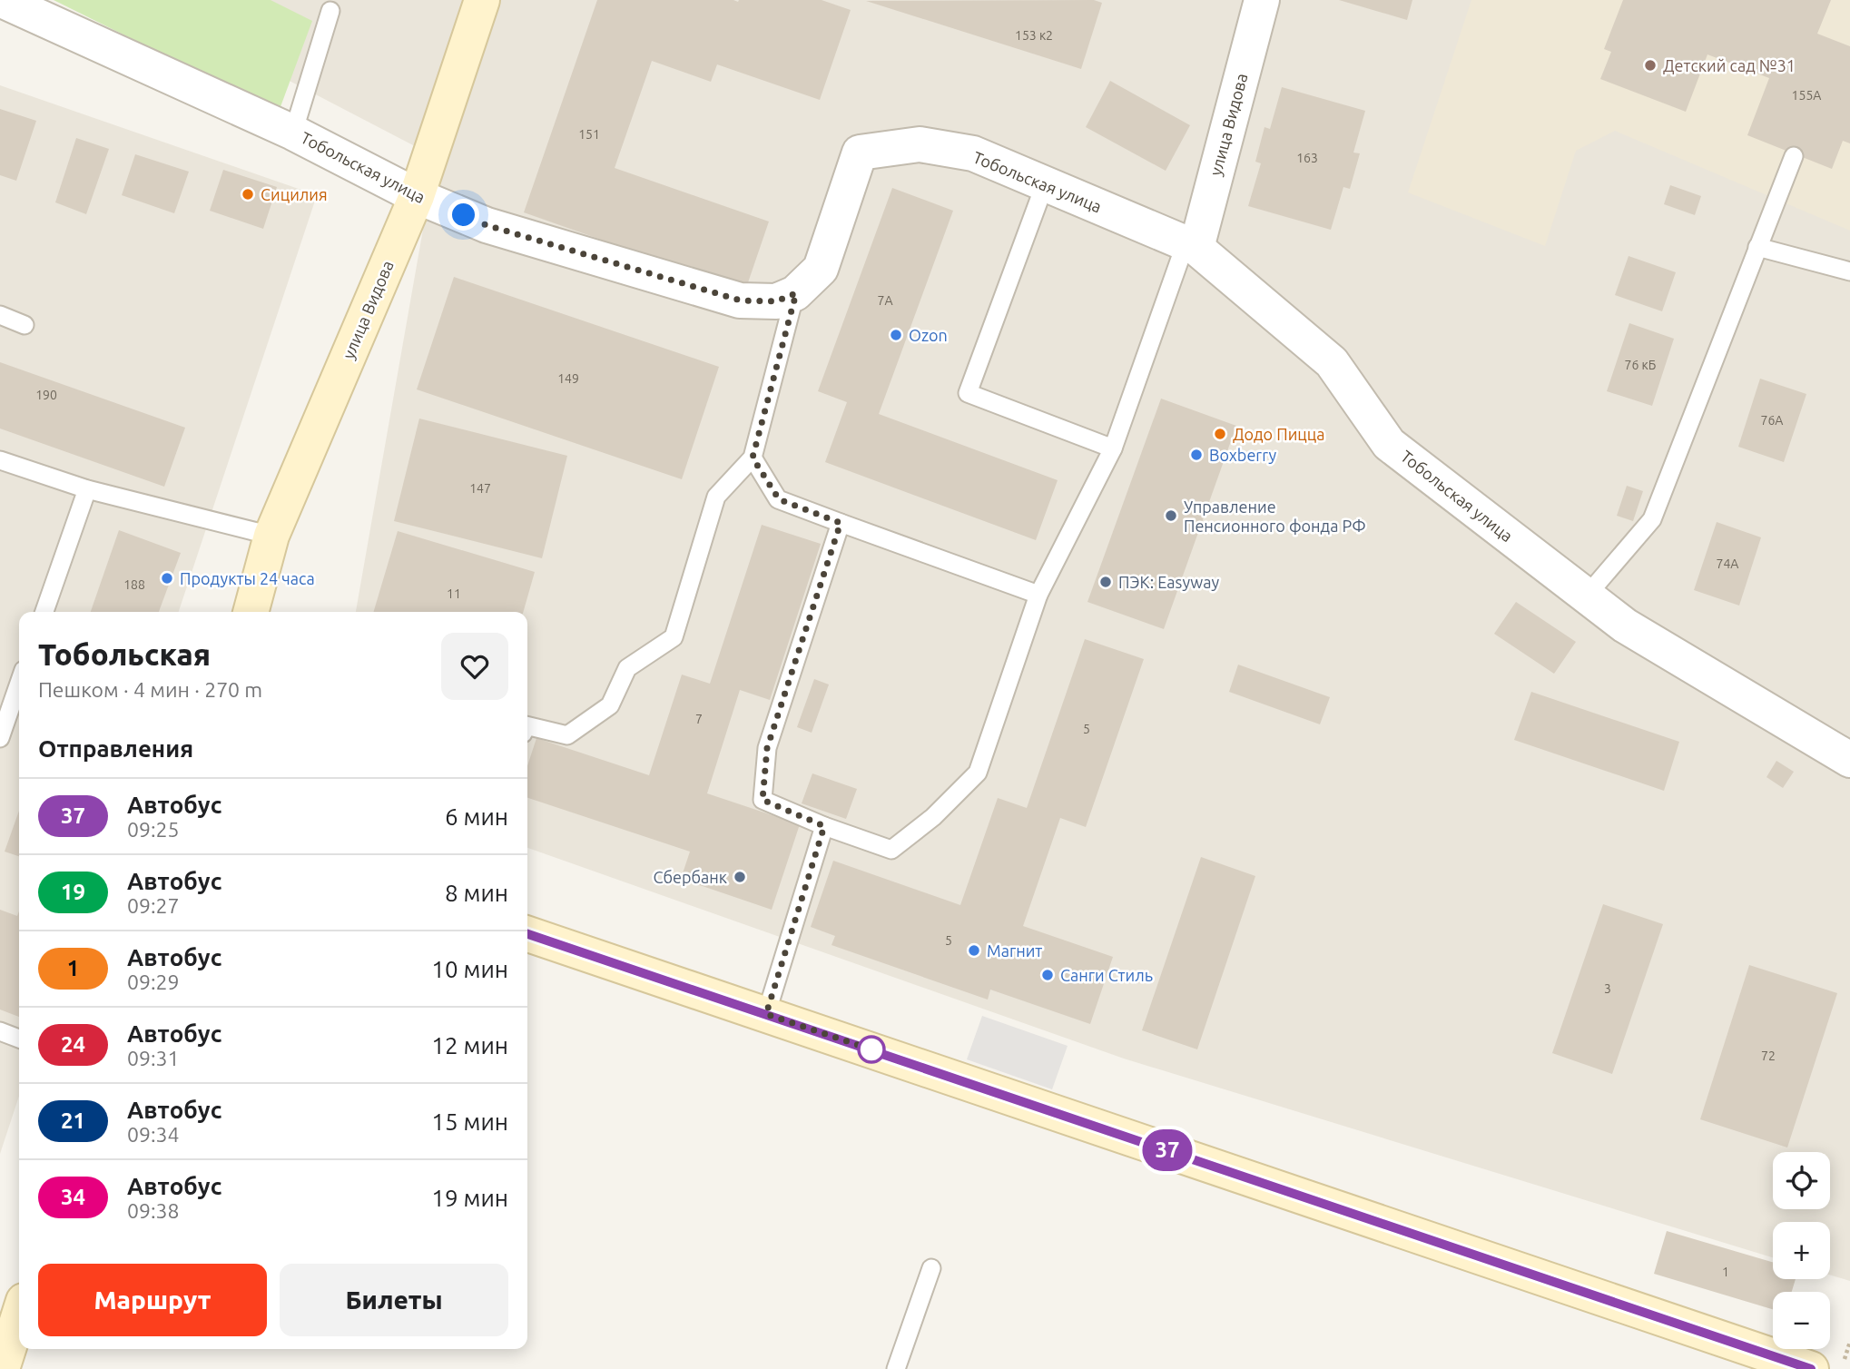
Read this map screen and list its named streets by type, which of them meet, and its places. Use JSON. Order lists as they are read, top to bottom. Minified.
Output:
{"streets":{"street":["улица Видова","Тобольская улица"]},"crossings":[["улица Видова","Тобольская улица"]],"places":["Детский сад №31","Сицилия","Ozon","Додо Пицца","Boxberry","Управление Пенсионного фонда РФ","Продукты 24 часа","ПЭК: Easyway","Сбербанк","Магнит","Санги Стиль"],"lines":["bus line 37"],"house_numbers":["153 к2","155А","151","163","7А","76 кБ","149","190","76А","147","74А","188","11","7","5","5","3","72","1"],"page":{"on_map":"37","heading":[["Тобольская","Пешком · 4 мин · 270 m"],"Отправления"],"list":[{"mark":"37","name":"Автобус","note":"09:25","value":"6 мин"},{"mark":"19","name":"Автобус","note":"09:27","value":"8 мин"},{"mark":"1","name":"Автобус","note":"09:29","value":"10 мин"},{"mark":"24","name":"Автобус","note":"09:31","value":"12 мин"},{"mark":"21","name":"Автобус","note":"09:34","value":"15 мин"},{"mark":"34","name":"Автобус","note":"09:38","value":"19 мин"}],"map_buttons":["+","−"],"buttons":["Маршрут","Билеты"]}}
